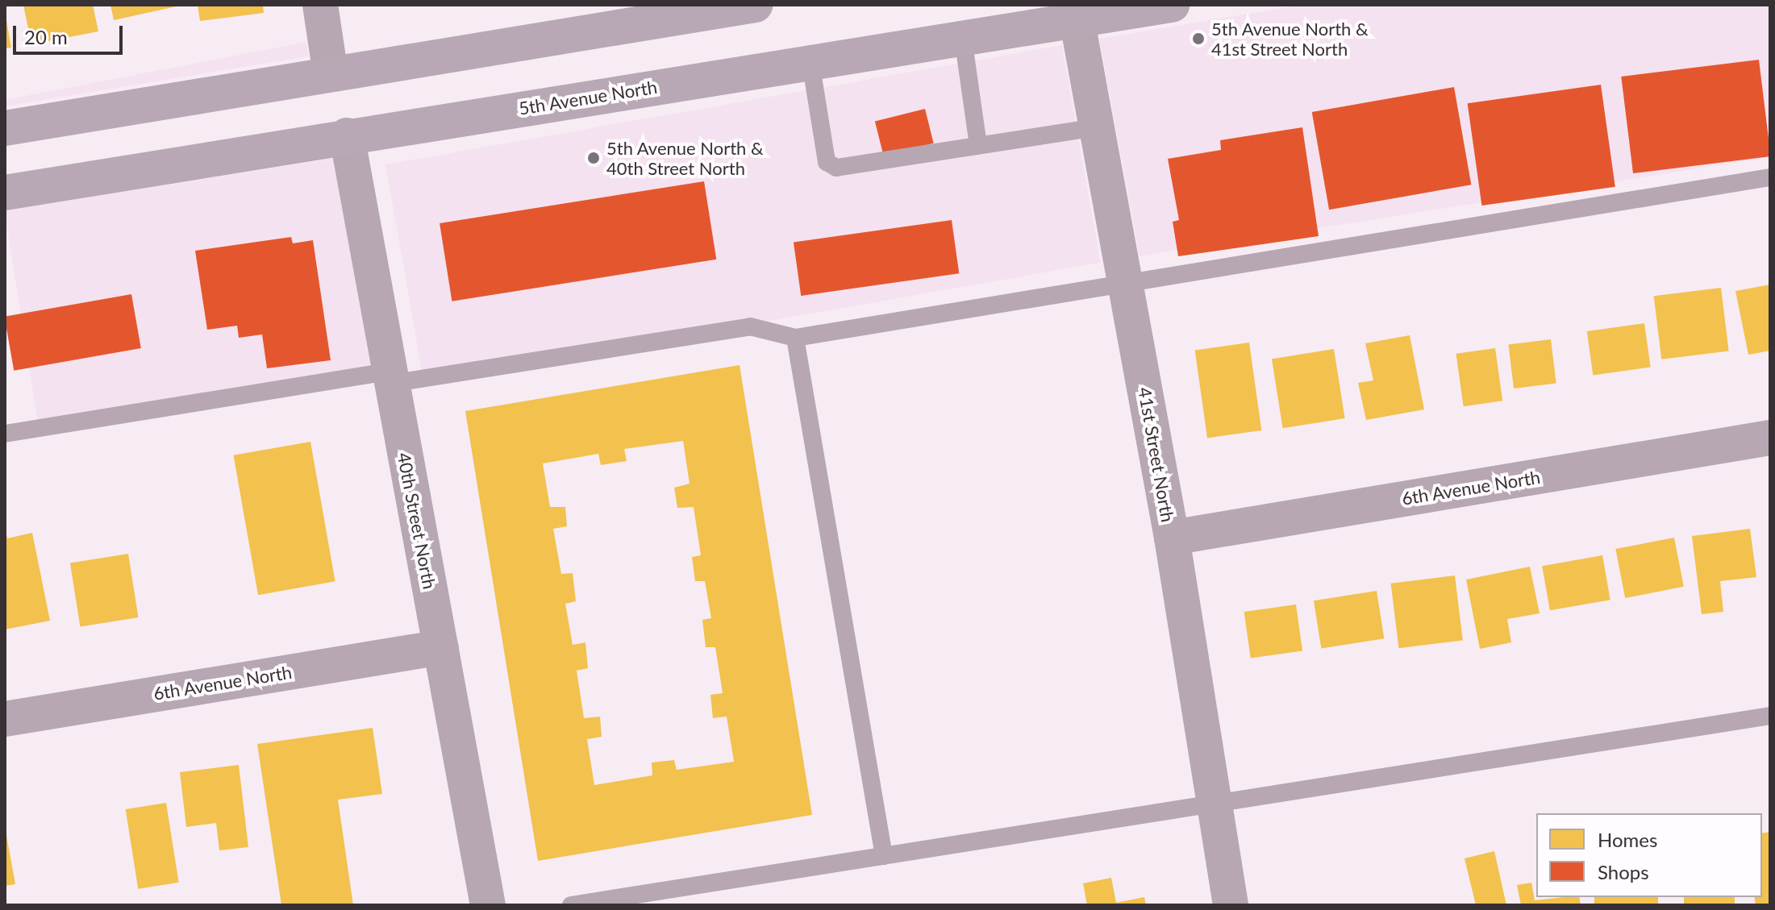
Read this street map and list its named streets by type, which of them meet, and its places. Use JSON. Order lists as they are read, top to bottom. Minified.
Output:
{"streets":{"main road":["5th Avenue North"],"street":["41st Street North","6th Avenue North","40th Street North"]},"crossings":[["5th Avenue North","41st Street North"],["5th Avenue North","40th Street North"],["41st Street North","6th Avenue North"],["6th Avenue North","40th Street North"]],"places":["5th Avenue North & 41st Street North","5th Avenue North & 40th Street North"],"legend":["Homes","Shops"],"scale_bar":"20 m"}
